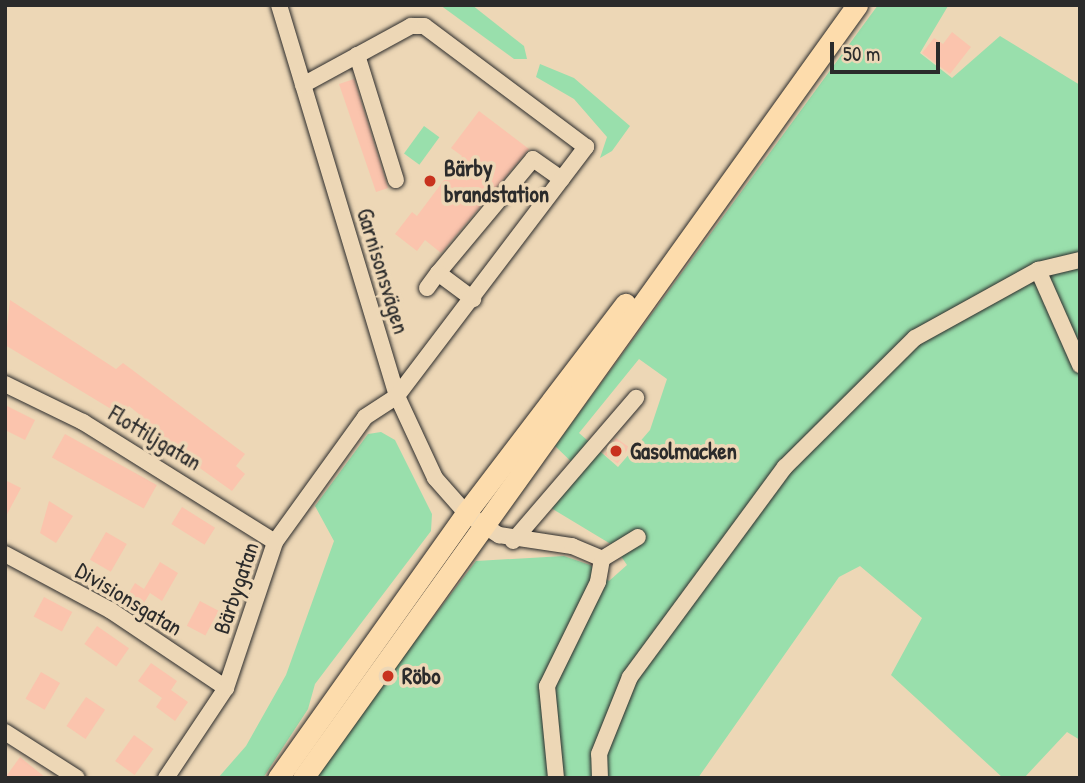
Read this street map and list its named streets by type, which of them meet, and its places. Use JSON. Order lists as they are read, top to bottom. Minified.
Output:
{"streets":{"street":["Garnisonsvägen","Flottiljgatan","Bärbygatan","Divisionsgatan"]},"crossings":[["Garnisonsvägen","Bärbygatan"],["Flottiljgatan","Bärbygatan"],["Bärbygatan","Divisionsgatan"]],"places":["Bärby brandstation","Gasolmacken","Röbo"],"scale_bar":"50 m"}
